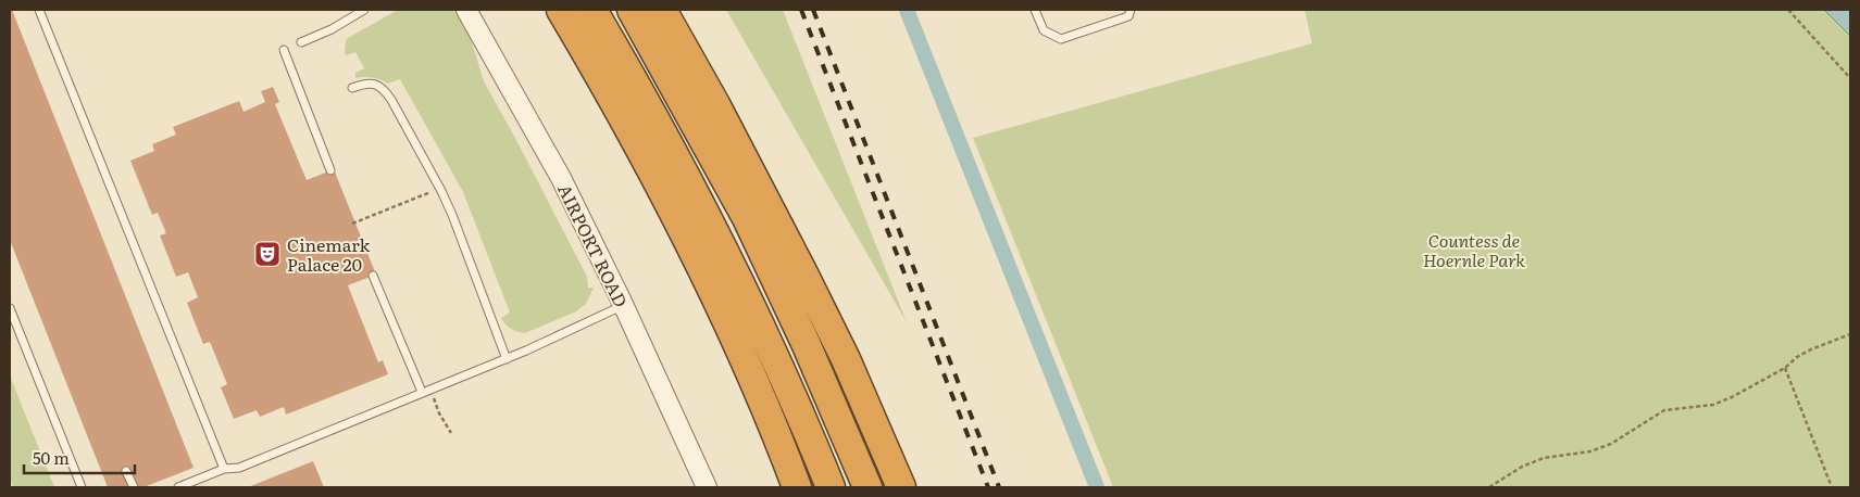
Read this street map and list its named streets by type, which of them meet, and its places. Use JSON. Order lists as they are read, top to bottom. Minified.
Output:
{"streets":{"street":["AIRPORT ROAD"]},"parks":["Countess de Hoernle Park"],"places":{"theatre":["Cinemark Palace 20"]},"scale_bar":"50 m"}
